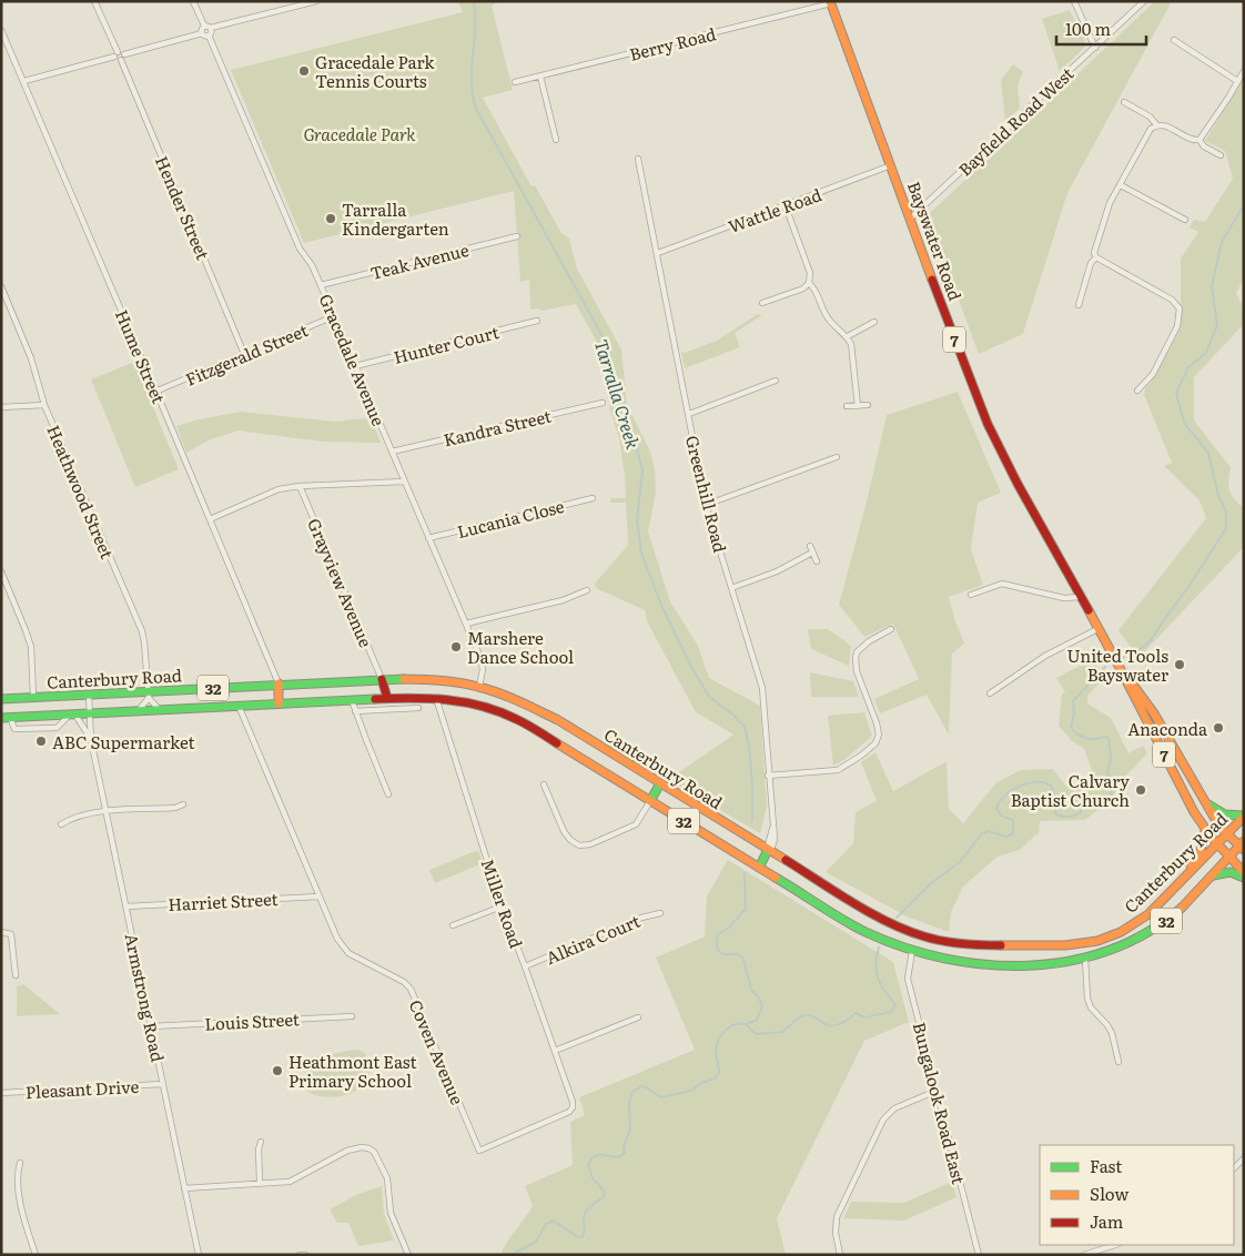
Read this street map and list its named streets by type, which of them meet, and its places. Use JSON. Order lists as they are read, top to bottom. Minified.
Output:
{"streets":{"main road":["Bayswater Road","7","Canterbury Road","32"],"street":["Berry Road","Bayfield Road West","Hender Street","Wattle Road","Teak Avenue","Hunter Court","Fitzgerald Street","Hume Street","Gracedale Avenue","Kandra Street","Heathwood Street","Greenhill Road","Lucania Close","Grayview Avenue","Harriet Street","Miller Road","Alkira Court","Armstrong Road","Louis Street","Coven Avenue","Pleasant Drive","Bungalook Road East"]},"crossings":[["Berry Road","Bayswater Road"],["Bayfield Road West","Bayswater Road"],["Hender Street","Fitzgerald Street"],["Wattle Road","Bayswater Road"],["Wattle Road","Greenhill Road"],["Bayswater Road","Canterbury Road"],["Teak Avenue","Gracedale Avenue"],["Hunter Court","Gracedale Avenue"],["Fitzgerald Street","Hume Street"],["Fitzgerald Street","Gracedale Avenue"],["Hume Street","Canterbury Road"],["Gracedale Avenue","Kandra Street"],["Gracedale Avenue","Lucania Close"],["Gracedale Avenue","Canterbury Road"],["Heathwood Street","Canterbury Road"],["Greenhill Road","Canterbury Road"],["Grayview Avenue","Canterbury Road"],["Canterbury Road","Miller Road"],["Canterbury Road","Armstrong Road"],["Canterbury Road","Coven Avenue"],["Canterbury Road","Bungalook Road East"],["Harriet Street","Armstrong Road"],["Harriet Street","Coven Avenue"],["Miller Road","Alkira Court"],["Miller Road","Coven Avenue"],["Armstrong Road","Louis Street"],["Armstrong Road","Pleasant Drive"]],"water":["Tarralla Creek"],"parks":["Gracedale Park"],"places":["Gracedale Park Tennis Courts","Tarralla Kindergarten","Marshere Dance School","United Tools Bayswater","Anaconda","ABC Supermarket","Calvary Baptist Church","Heathmont East Primary School"],"legend":["Fast","Slow","Jam"],"scale_bar":"100 m"}
